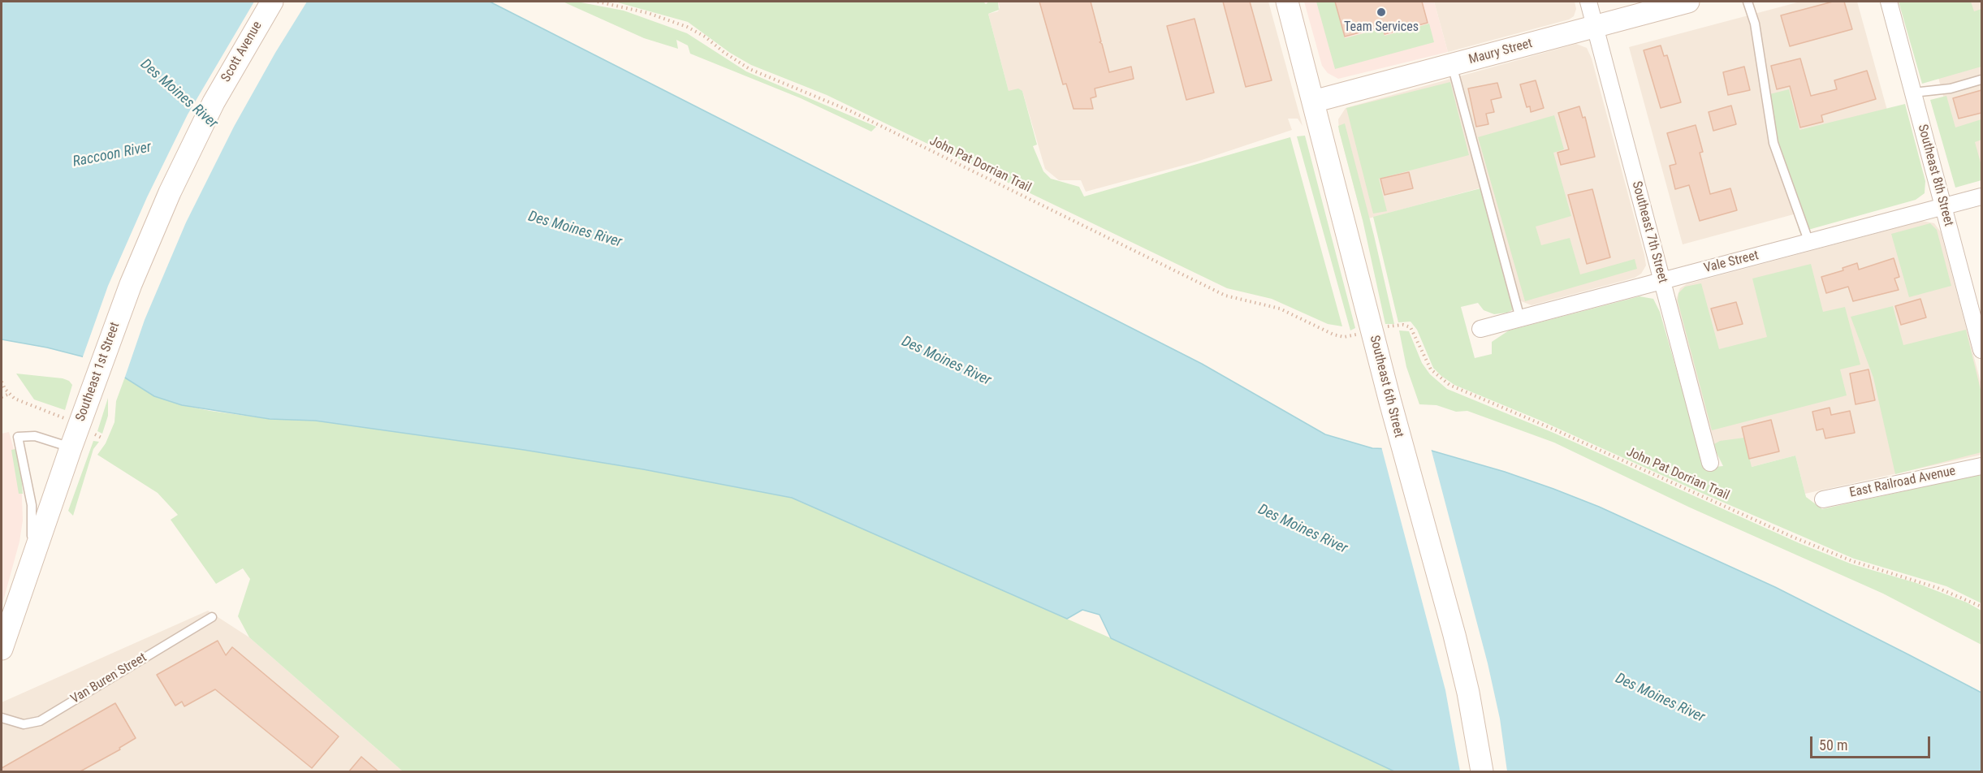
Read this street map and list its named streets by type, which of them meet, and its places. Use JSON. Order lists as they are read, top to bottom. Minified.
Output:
{"streets":{"main road":["Scott Avenue","Maury Street","Southeast 1st Street","Southeast 6th Street"],"street":["Southeast 8th Street","Southeast 7th Street","Vale Street","East Railroad Avenue"],"lane":["Van Buren Street"],"path":["John Pat Dorrian Trail"]},"crossings":[["Scott Avenue","Southeast 1st Street"],["Maury Street","Southeast 7th Street"],["Maury Street","Southeast 6th Street"],["Southeast 8th Street","Vale Street"],["Southeast 7th Street","Vale Street"]],"water":["Des Moines River","Raccoon River"],"places":["Team Services"],"scale_bar":"50 m"}
